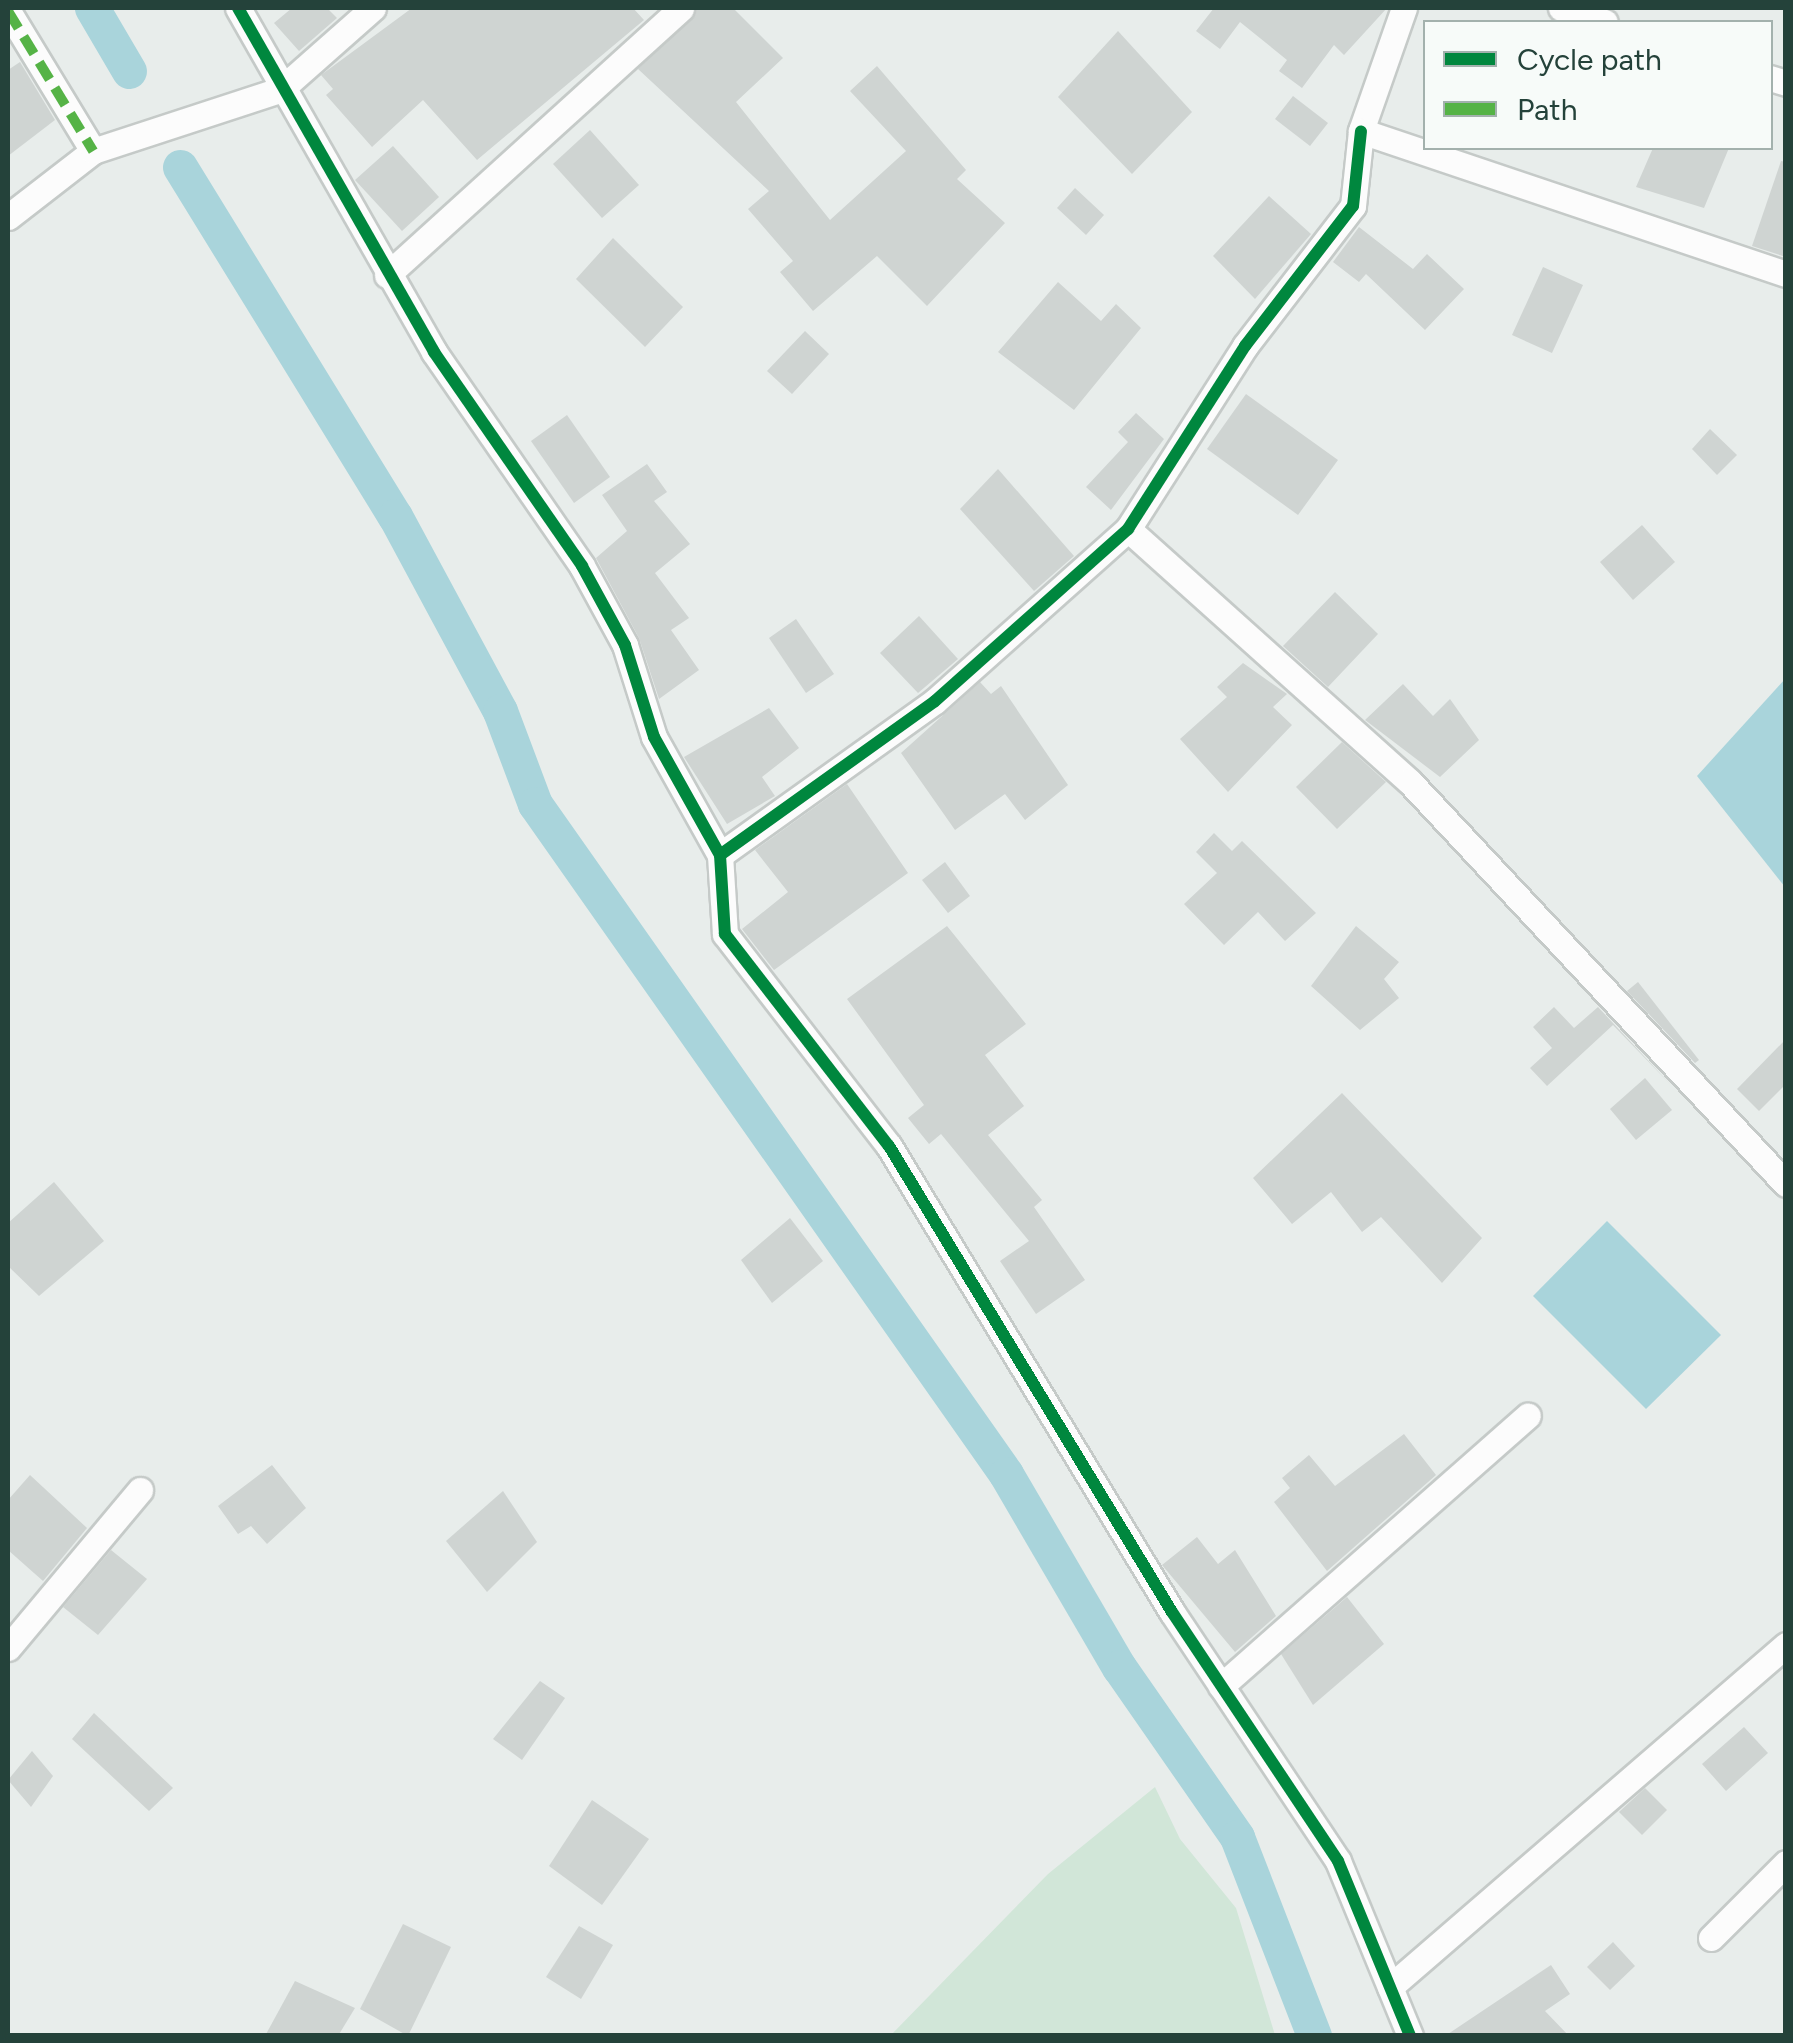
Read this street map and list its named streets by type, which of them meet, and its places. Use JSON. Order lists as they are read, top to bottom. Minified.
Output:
{"legend":["Cycle path","Path"]}
